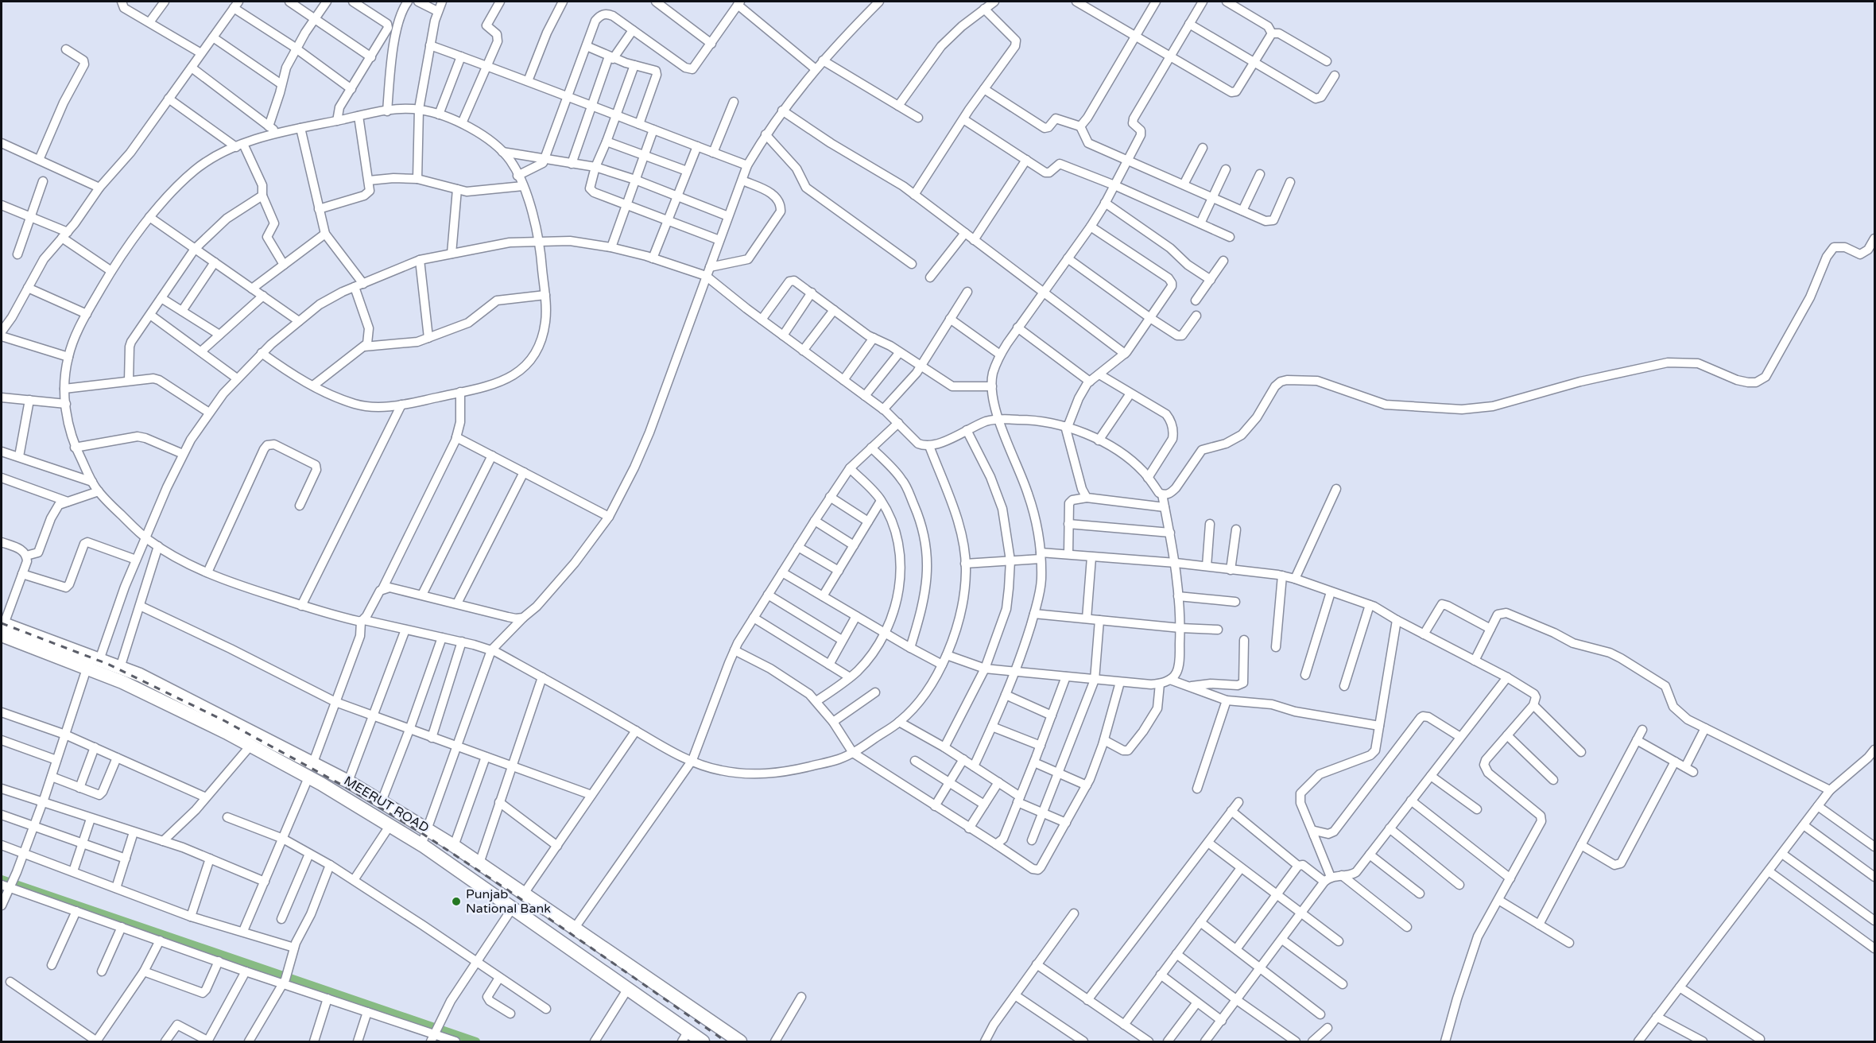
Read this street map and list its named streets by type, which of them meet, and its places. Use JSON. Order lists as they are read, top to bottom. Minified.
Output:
{"streets":{"highway":["MEERUT ROAD"]},"places":["Punjab National Bank"]}
